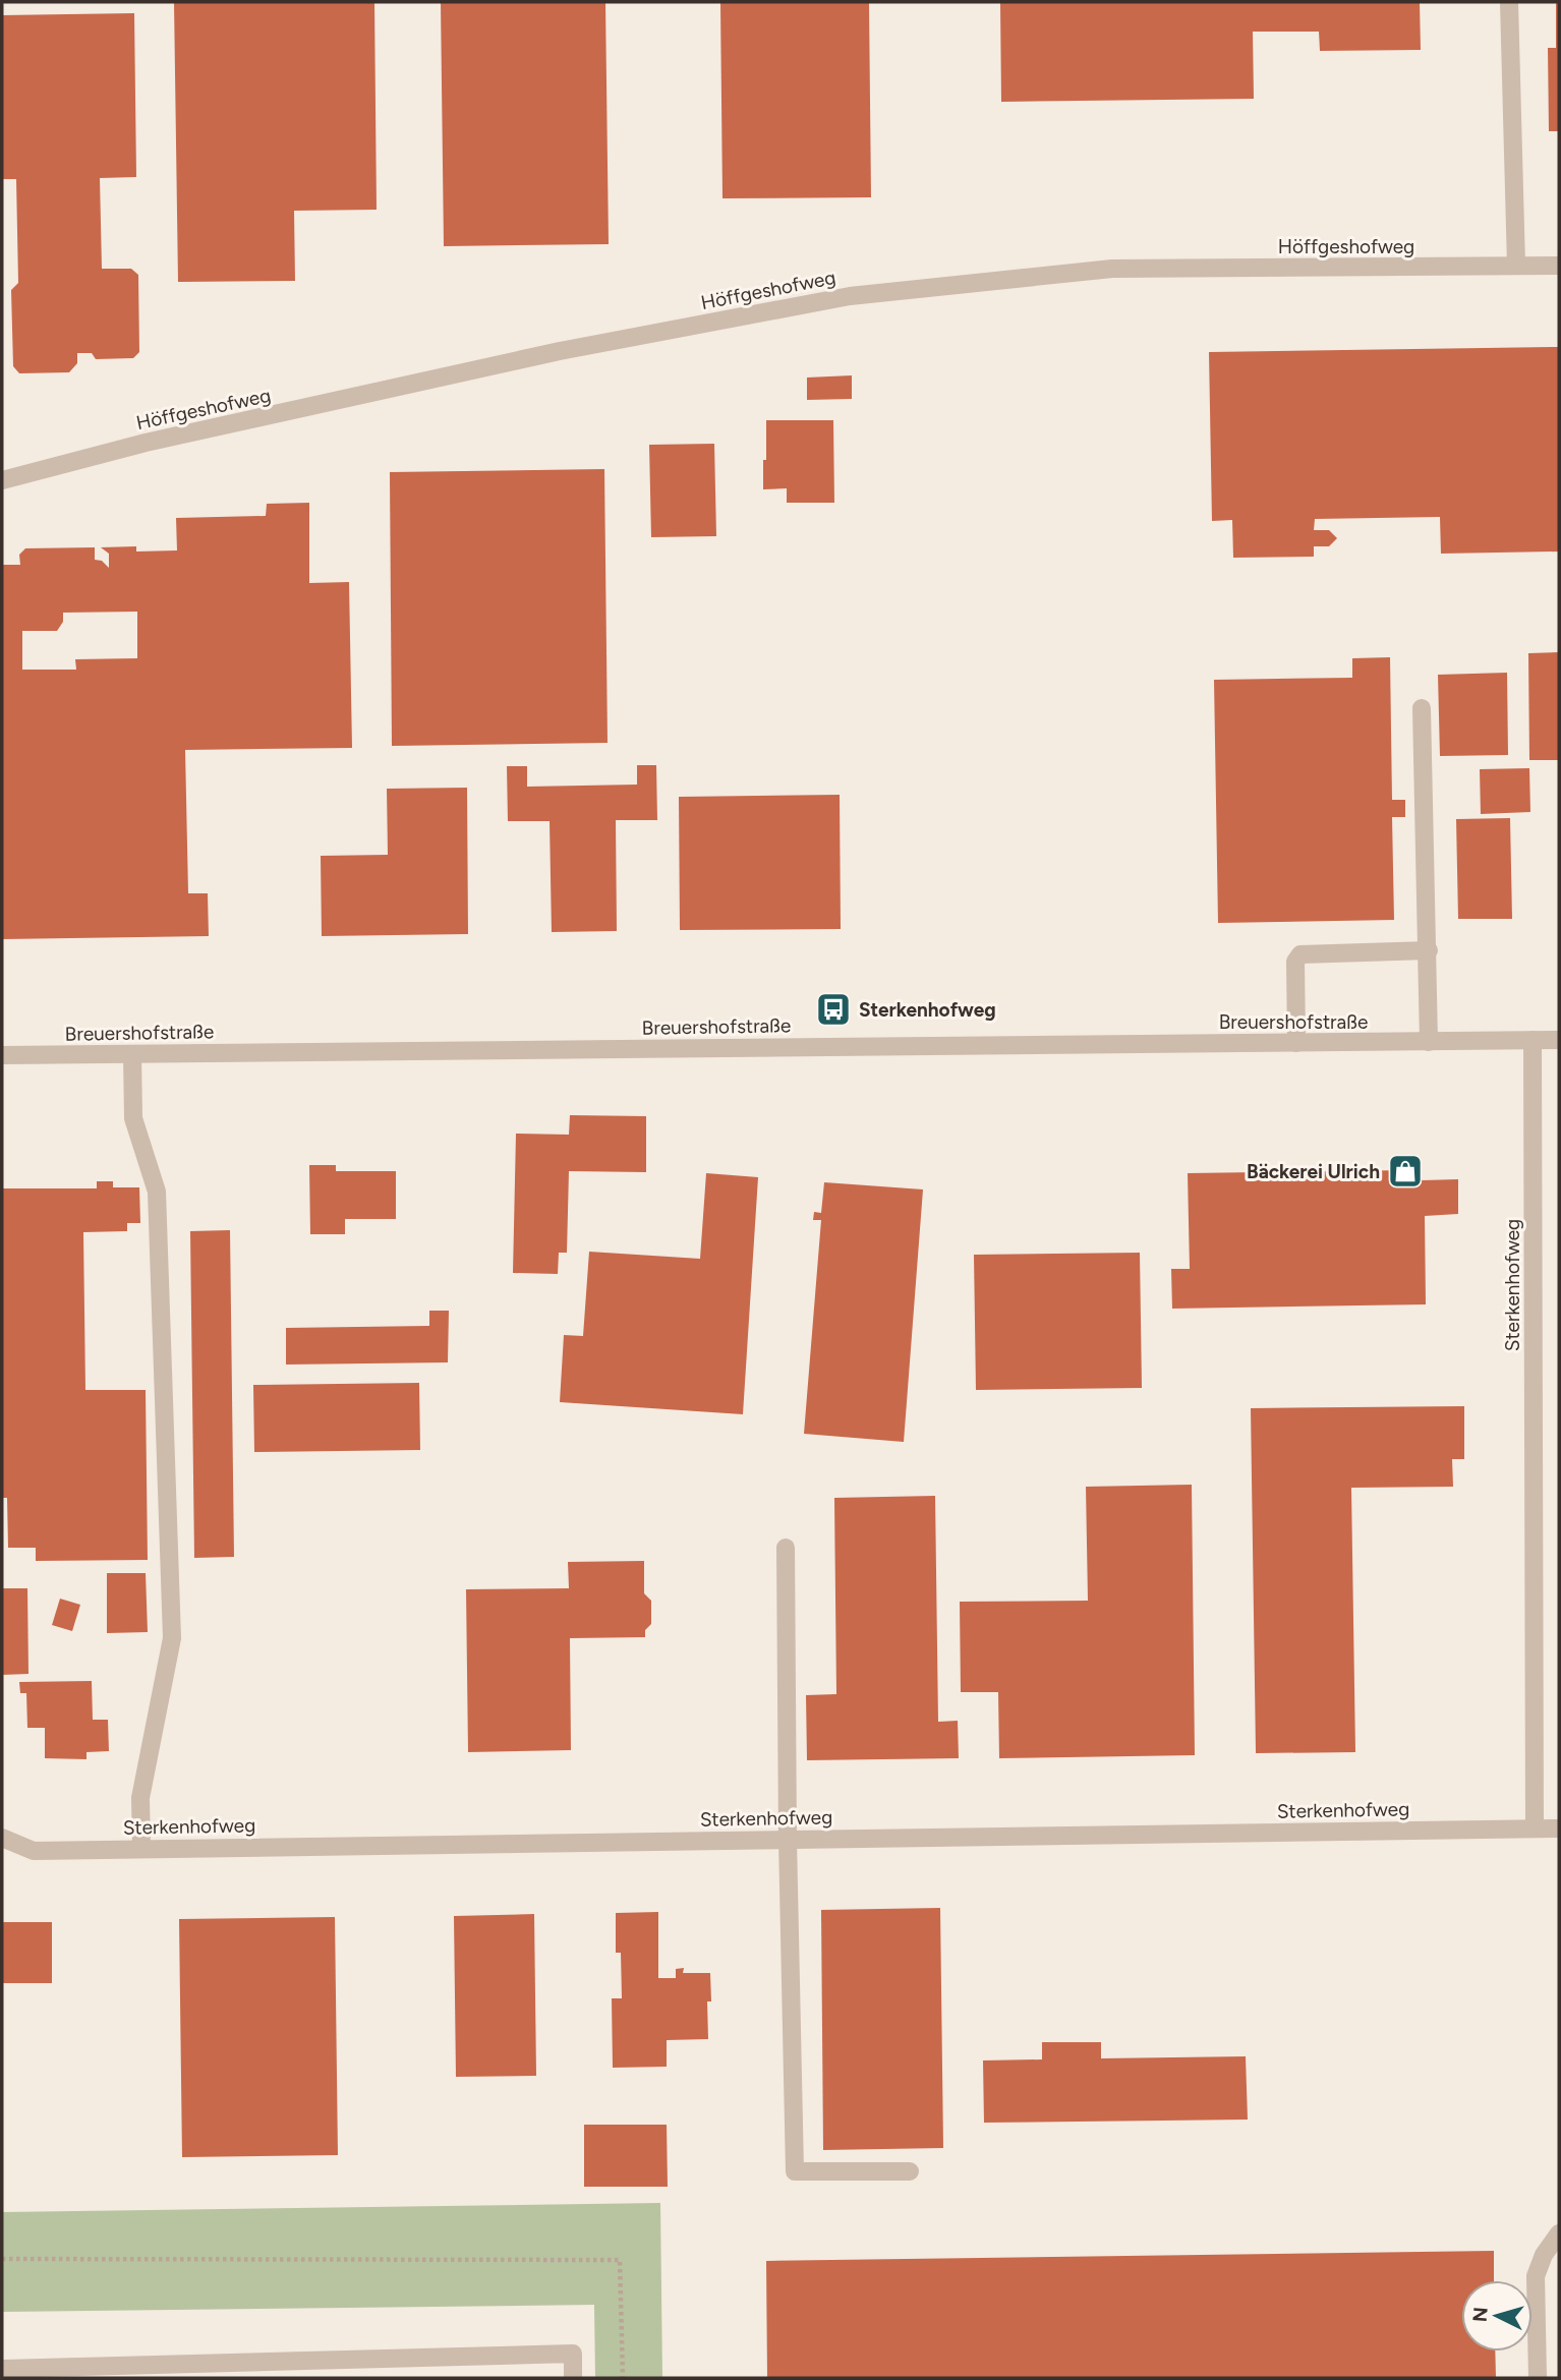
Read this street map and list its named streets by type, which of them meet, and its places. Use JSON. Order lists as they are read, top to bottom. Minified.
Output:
{"streets":{"street":["Höffgeshofweg","Breuershofstraße","Sterkenhofweg"]},"crossings":[["Breuershofstraße","Sterkenhofweg"]],"places":{"bus stop":["Sterkenhofweg"],"shop":["Bäckerei Ulrich"]},"north":"left"}
